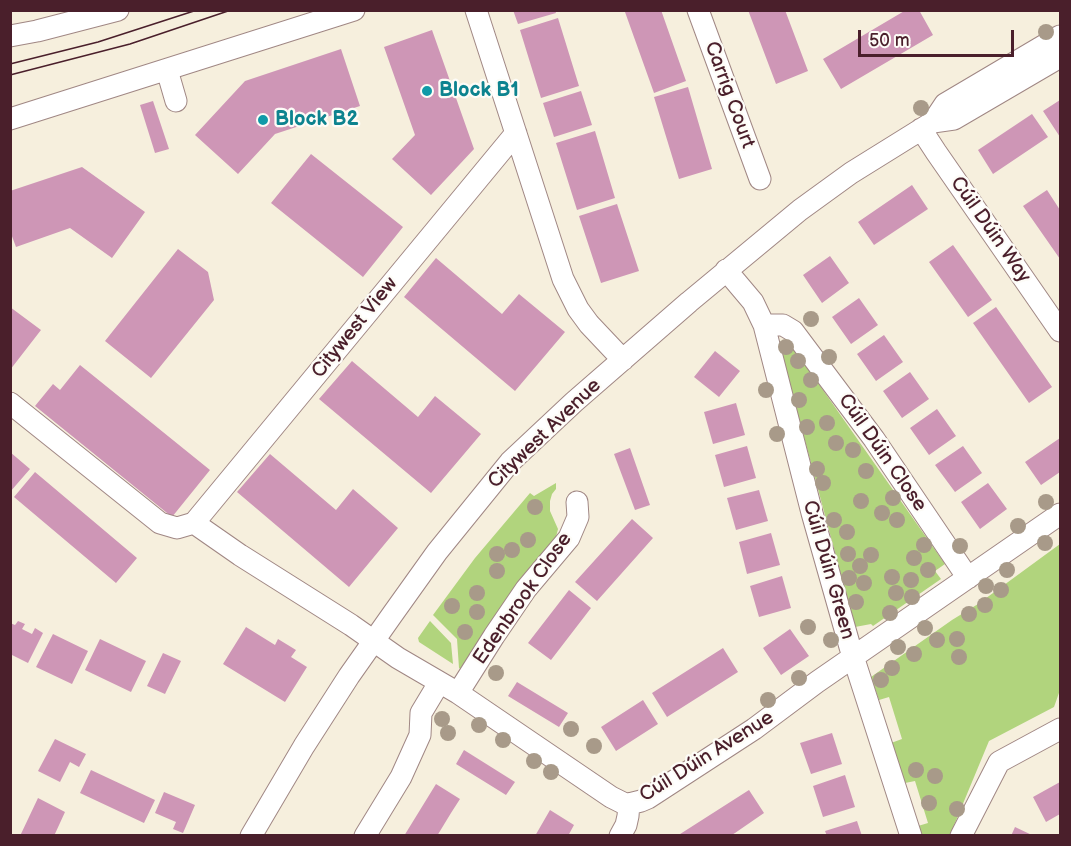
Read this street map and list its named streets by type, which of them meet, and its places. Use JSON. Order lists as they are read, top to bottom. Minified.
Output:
{"streets":{"street":["Carrig Court","Cúil Dúin Way","Citywest View","Citywest Avenue","Cúil Dúin Close","Cúil Dúin Green","Edenbrook Close","Cúil Dúin Avenue"]},"crossings":[["Cúil Dúin Way","Citywest Avenue"],["Citywest View","Cúil Dúin Avenue"],["Citywest Avenue","Cúil Dúin Green"],["Citywest Avenue","Cúil Dúin Avenue"],["Cúil Dúin Close","Cúil Dúin Green"],["Cúil Dúin Close","Cúil Dúin Avenue"],["Cúil Dúin Green","Cúil Dúin Avenue"],["Edenbrook Close","Cúil Dúin Avenue"]],"places":["Block B1","Block B2"],"scale_bar":"50 m"}
